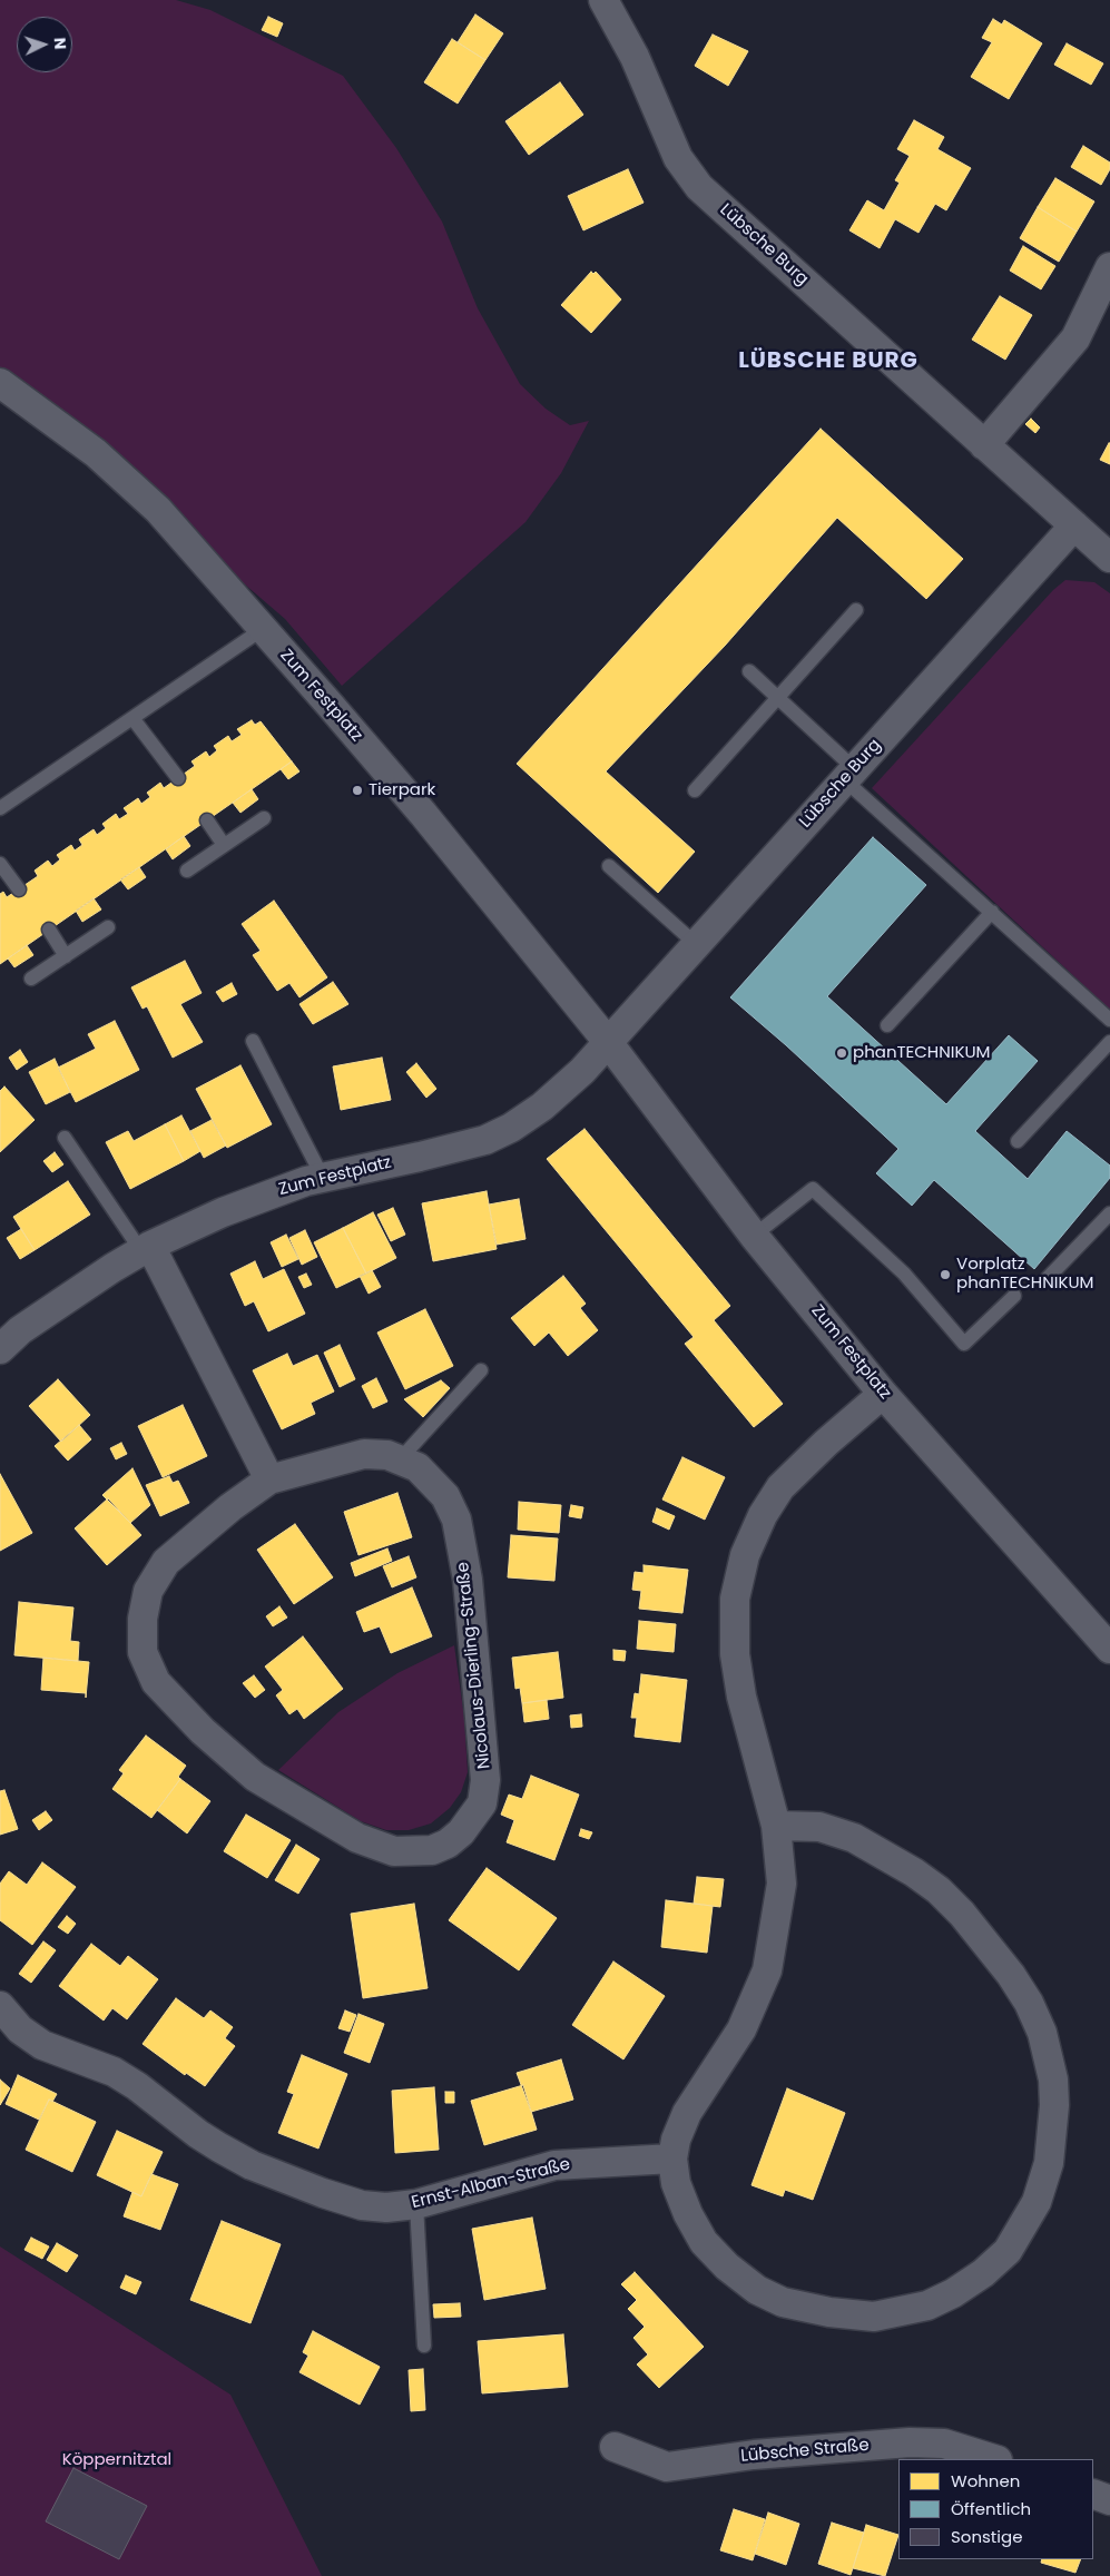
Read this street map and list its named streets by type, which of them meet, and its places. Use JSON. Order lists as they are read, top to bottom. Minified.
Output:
{"streets":{"street":["Lübsche Burg","Zum Festplatz","Nicolaus-Dierling-Straße","Ernst-Alban-Straße","Lübsche Straße"]},"crossings":[["Lübsche Burg","Zum Festplatz"]],"districts":["LÜBSCHE BURG"],"parks":["Köppernitztal"],"places":["Tierpark","phanTECHNIKUM","Vorplatz phanTECHNIKUM"],"legend":["Wohnen","Öffentlich","Sonstige"],"north":"right"}
